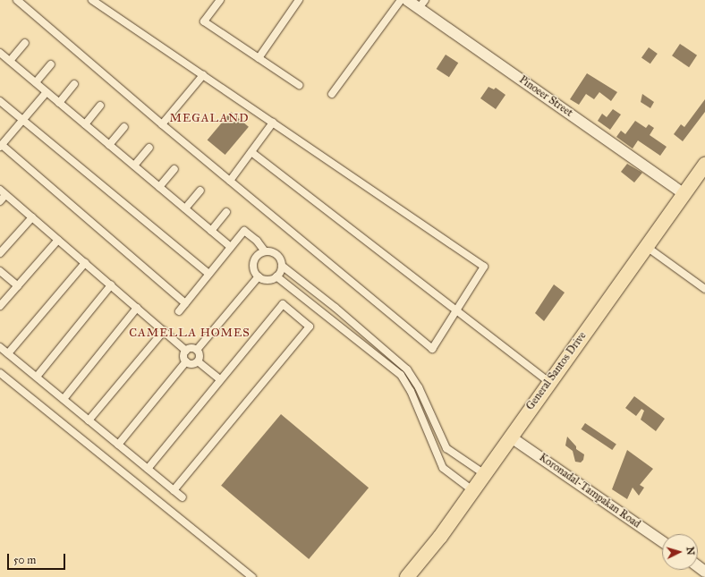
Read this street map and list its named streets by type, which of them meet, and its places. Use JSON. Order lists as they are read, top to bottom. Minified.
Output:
{"streets":{"highway":["General Santos Drive"],"main road":["Pinoeer Street","Koronadal-Tampakan Road"]},"crossings":[["Pinoeer Street","General Santos Drive"],["General Santos Drive","Koronadal-Tampakan Road"]],"districts":["MEGALAND","CAMELLA HOMES"],"scale_bar":"50 m","north":"right"}
